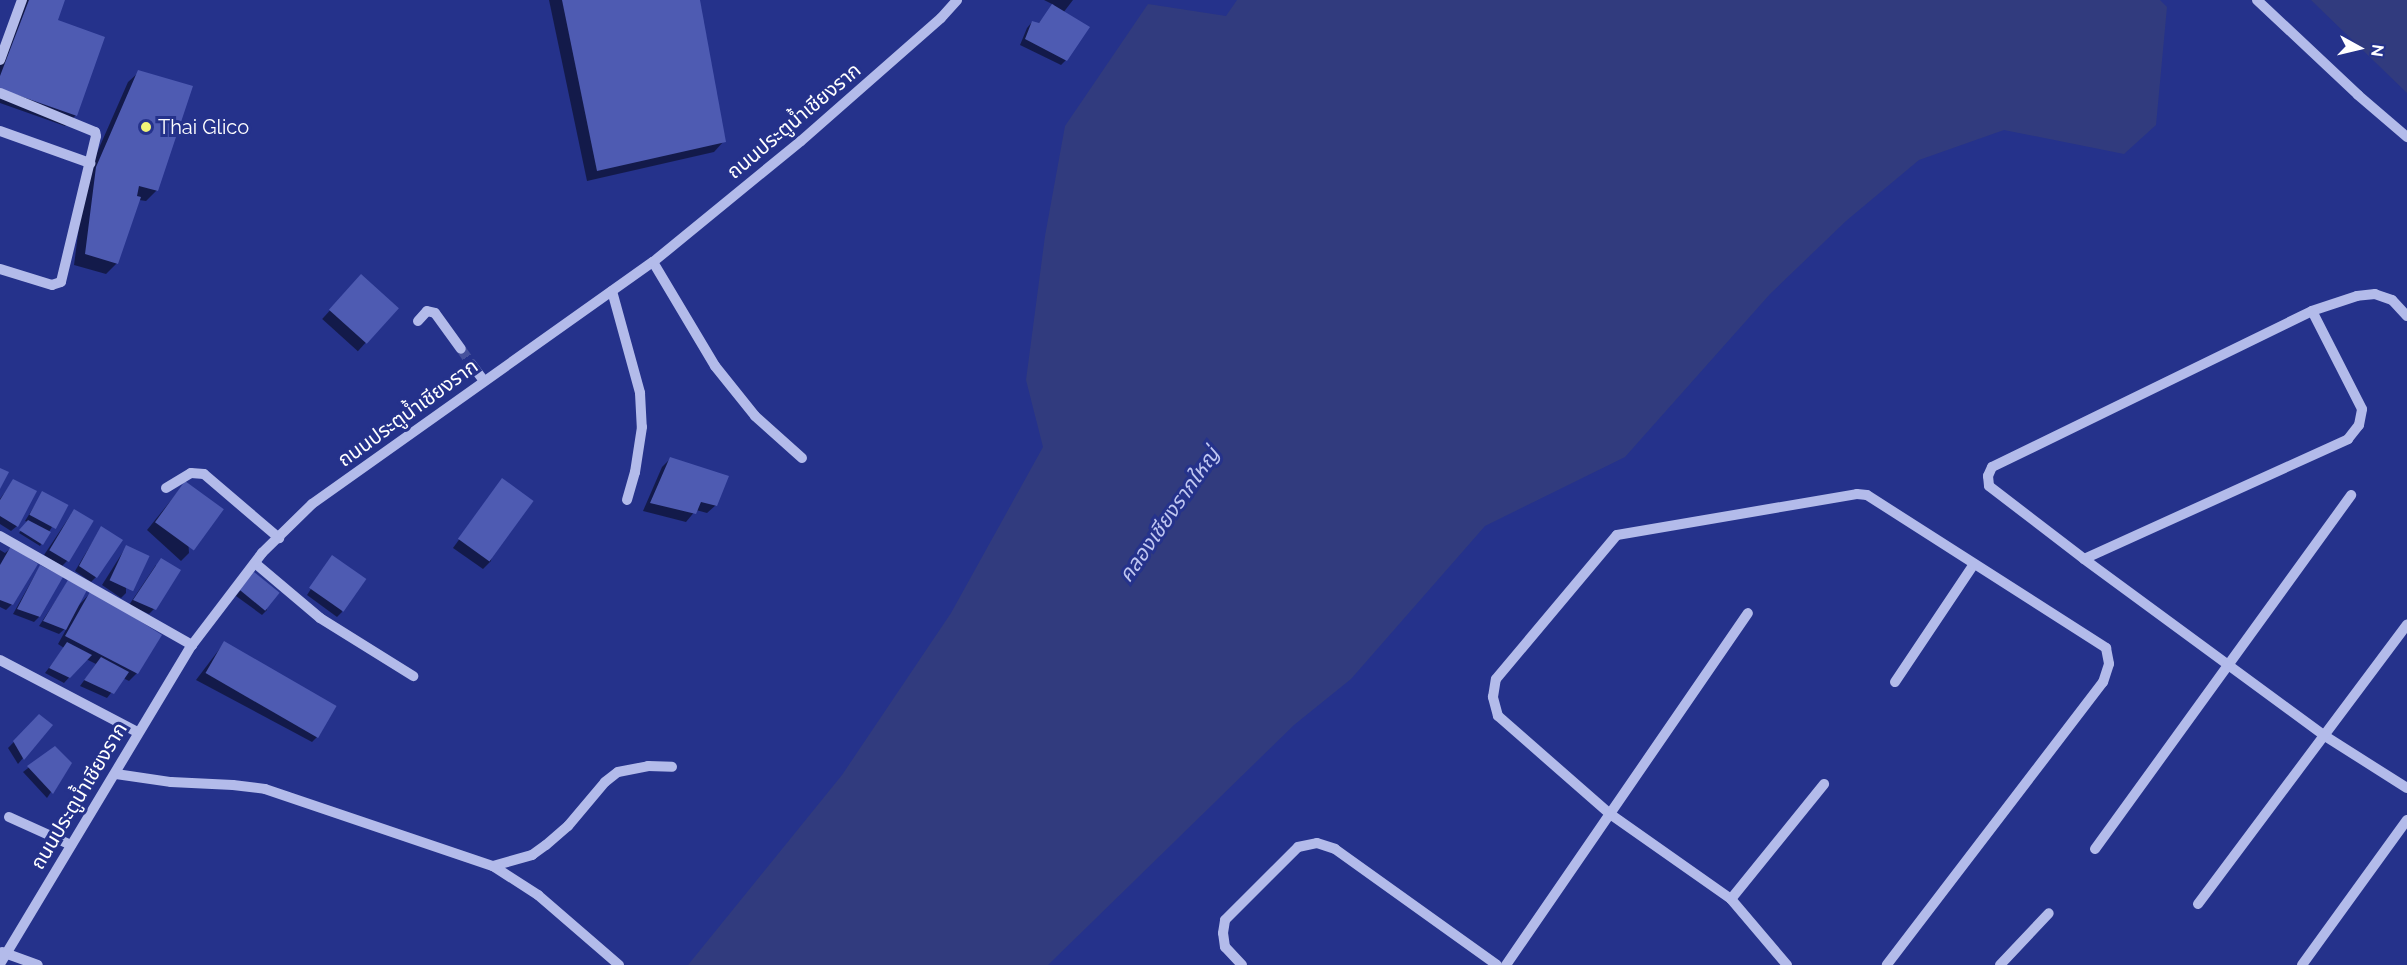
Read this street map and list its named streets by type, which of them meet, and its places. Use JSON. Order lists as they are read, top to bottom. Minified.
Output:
{"streets":{"street":["ถนนประตูน้ำเชียงราก"]},"water":["คลองเชียงรากใหญ่"],"places":["Thai Glico"],"north":"right"}
